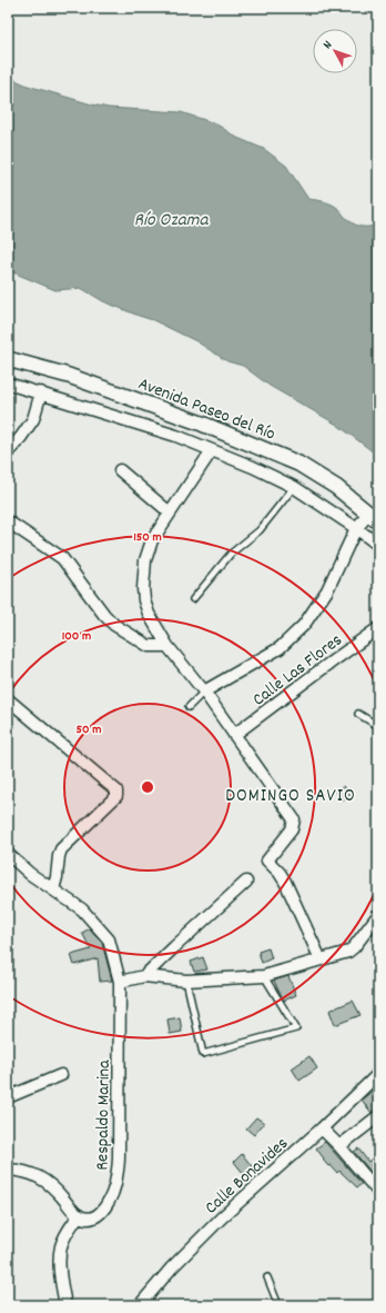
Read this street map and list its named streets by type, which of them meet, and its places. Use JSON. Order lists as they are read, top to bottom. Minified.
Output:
{"streets":{"street":["Avenida Paseo del Río","Calle Las Flores","Respaldo Marina","Calle Bonavides"]},"districts":["DOMINGO SAVIO"],"water":["Río Ozama"],"north":"top left","rings":["150 m","100 m","50 m"]}
